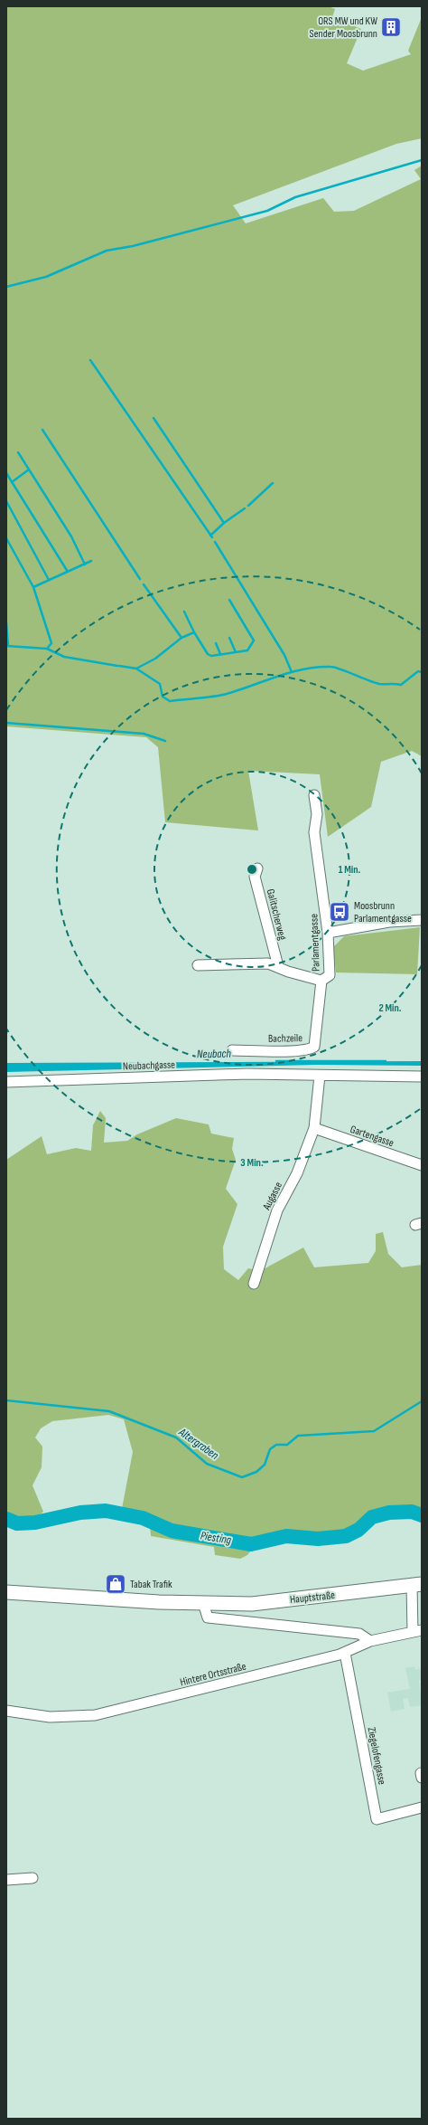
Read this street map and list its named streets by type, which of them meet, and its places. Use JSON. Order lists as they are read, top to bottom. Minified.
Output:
{"streets":{"main road":["Hauptstraße"],"street":["Galitscherweg","Parlamentgasse","Bachzeile","Neubachgasse","Gartengasse","Augasse","Hintere Ortsstraße","Ziegelofengasse"]},"crossings":[["Galitscherweg","Parlamentgasse"],["Parlamentgasse","Bachzeile"],["Neubachgasse","Augasse"],["Gartengasse","Augasse"],["Hintere Ortsstraße","Ziegelofengasse"]],"water":["Neubach","Altergraben","Piesting"],"places":{"building":["ORS MW und KW Sender Moosbrunn"],"bus stop":["Moosbrunn Parlamentgasse"],"shop":["Tabak Trafik"]},"rings":["1 Min.","2 Min.","3 Min."]}
